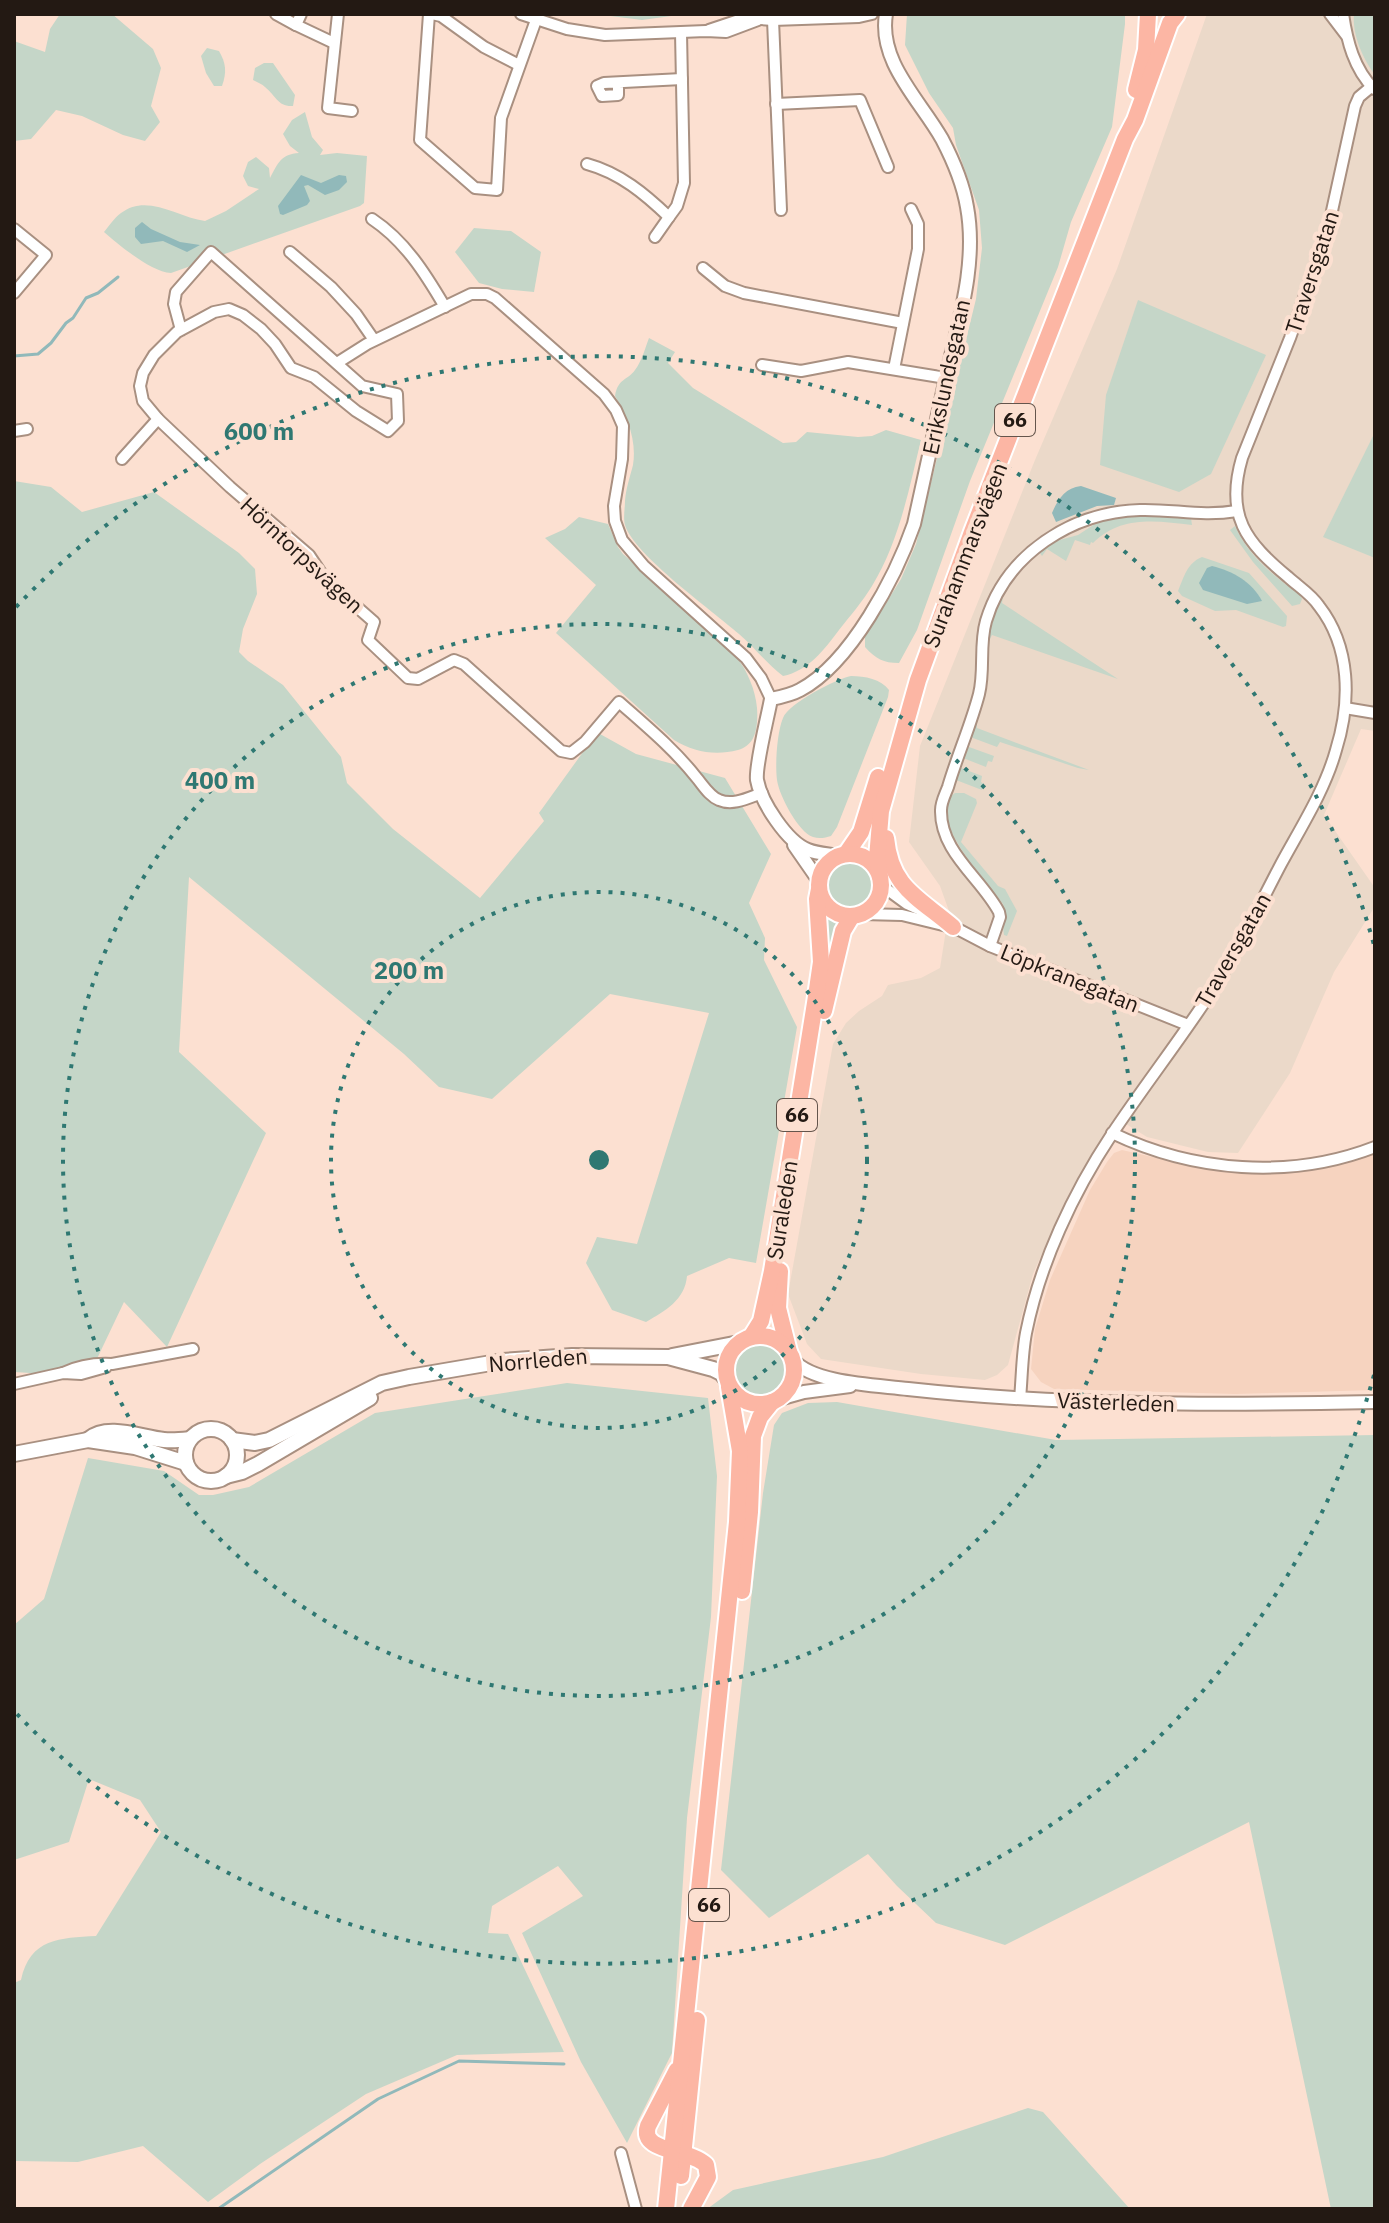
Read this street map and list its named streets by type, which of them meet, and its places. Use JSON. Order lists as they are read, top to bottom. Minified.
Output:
{"streets":{"main road":["66","Surahammarsvägen","Suraleden","Norrleden"],"street":["Traversgatan","Erikslundsgatan","Hörntorpsvägen","Löpkranegatan","Västerleden"]},"crossings":[["Traversgatan","Löpkranegatan"],["Traversgatan","Västerleden"],["66","Surahammarsvägen"],["66","Löpkranegatan"],["66","Suraleden"],["66","Norrleden"],["66","Västerleden"],["Surahammarsvägen","Löpkranegatan"],["Surahammarsvägen","Suraleden"],["Löpkranegatan","Suraleden"],["Suraleden","Norrleden"],["Suraleden","Västerleden"],["Norrleden","Västerleden"]],"rings":["600 m","400 m","200 m"]}
